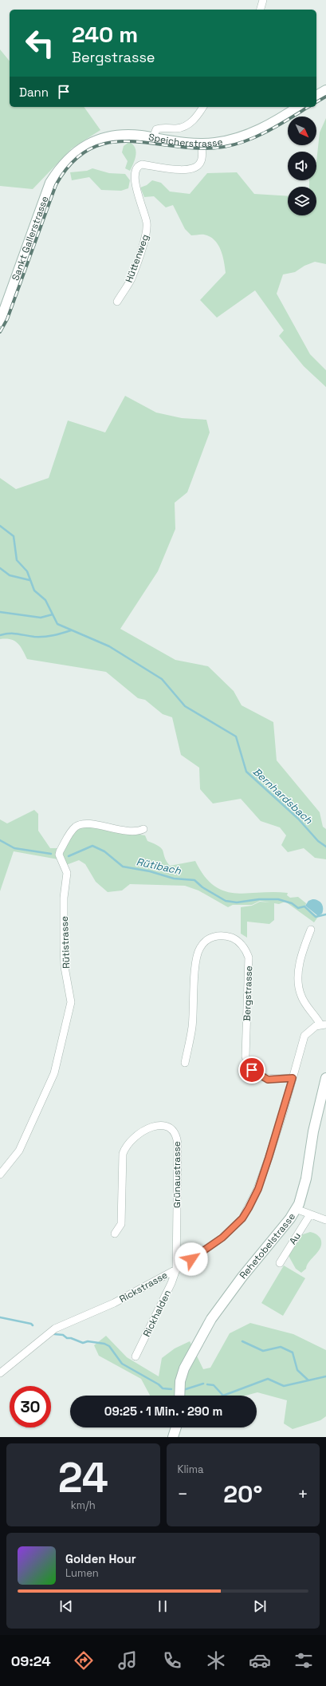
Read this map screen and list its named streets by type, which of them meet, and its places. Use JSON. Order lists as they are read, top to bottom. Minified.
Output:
{"streets":{"main road":["Speicherstrasse","Sankt Gallerstrasse","Rehetobelstrasse"],"street":["Hüttenweg","Rütistrasse","Bergstrasse","Grünaustrasse","Au","Rickstrasse","Rickhalden"]},"crossings":[["Speicherstrasse","Sankt Gallerstrasse"],["Speicherstrasse","Hüttenweg"],["Bergstrasse","Rickstrasse"],["Grünaustrasse","Rickstrasse"],["Grünaustrasse","Rickhalden"],["Rickstrasse","Rickhalden"]],"water":["Bernhardsbach","Rütibach"],"north":"bottom right","page":{"turn":["240 m","Bergstrasse"],"then":"Dann","limit":"30","trip":"09:25 · 1 Min. · 290 m","tile":[["24","km/h"],"Klima"],"heat":["−","20°","+"],"song":["Golden Hour","Lumen"],"tabs":"09:24"}}
